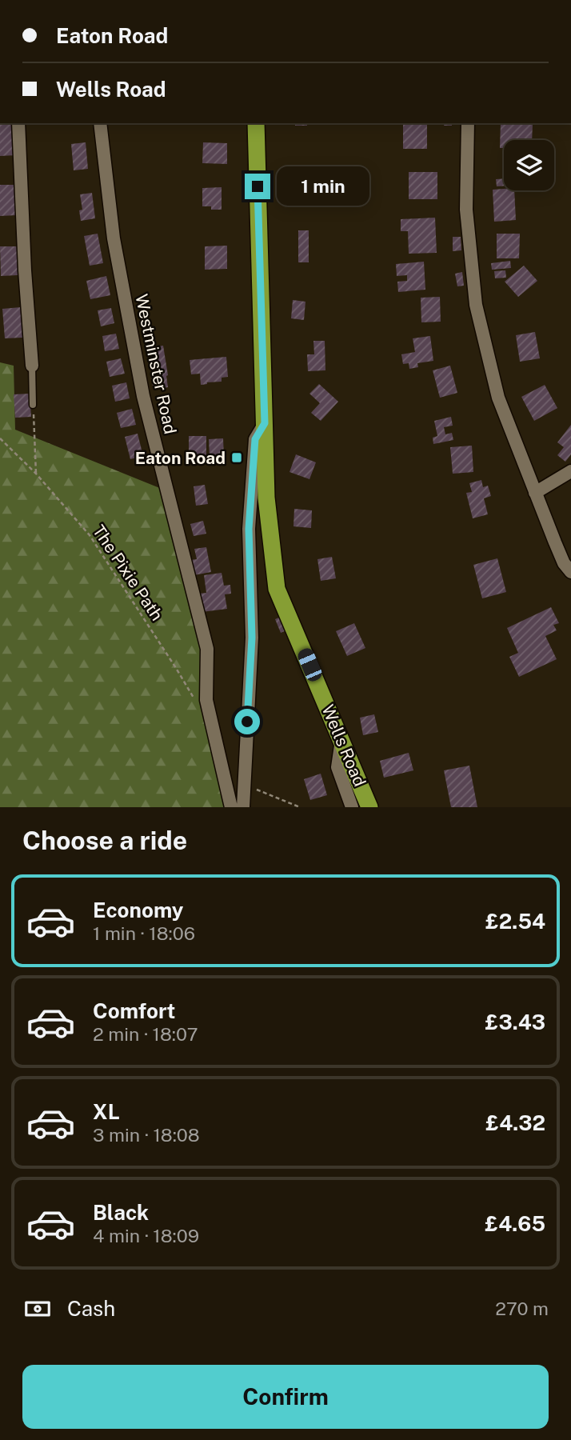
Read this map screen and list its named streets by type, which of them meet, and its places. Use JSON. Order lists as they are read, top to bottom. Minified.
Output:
{"streets":{"highway":["Wells Road"],"street":["Westminster Road"],"path":["The Pixie Path"]},"places":{"transit":["Eaton Road"]},"page":{"banner":["Eaton Road","Wells Road"],"bubble":"1 min","heading":"Choose a ride","list":[{"name":"Economy","note":"1 min · 18:06","value":"£2.54"},{"name":"Comfort","note":"2 min · 18:07","value":"£3.43"},{"name":"XL","note":"3 min · 18:08","value":"£4.32"},{"name":"Black","note":"4 min · 18:09","value":"£4.65"}],"pay":["Cash","270 m"],"buttons":"Confirm"}}
